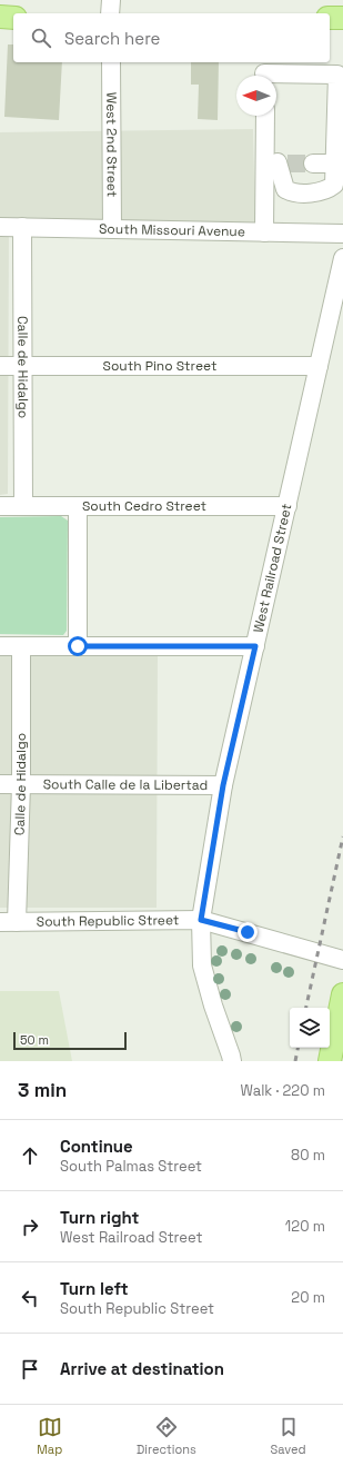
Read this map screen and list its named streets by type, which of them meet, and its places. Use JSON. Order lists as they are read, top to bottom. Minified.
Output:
{"streets":{"street":["West 2nd Street","South Missouri Avenue","South Pino Street","Calle de Hidalgo","South Cedro Street","West Railroad Street","South Calle de la Libertad","South Republic Street"]},"crossings":[["West 2nd Street","South Missouri Avenue"],["South Missouri Avenue","Calle de Hidalgo"],["South Pino Street","Calle de Hidalgo"],["South Pino Street","West Railroad Street"],["Calle de Hidalgo","South Cedro Street"],["Calle de Hidalgo","South Calle de la Libertad"],["Calle de Hidalgo","South Republic Street"],["South Cedro Street","West Railroad Street"],["West Railroad Street","South Calle de la Libertad"],["West Railroad Street","South Republic Street"]],"scale_bar":"50 m","north":"left","page":{"search":"Search here","scale":"50 m","heading":["3 min","Walk · 220 m"],"list":[["Continue","South Palmas Street","80 m"],["Turn right","West Railroad Street","120 m"],["Turn left","South Republic Street","20 m"],"Arrive at destination"],"nav":["Map","Directions","Saved"]}}
